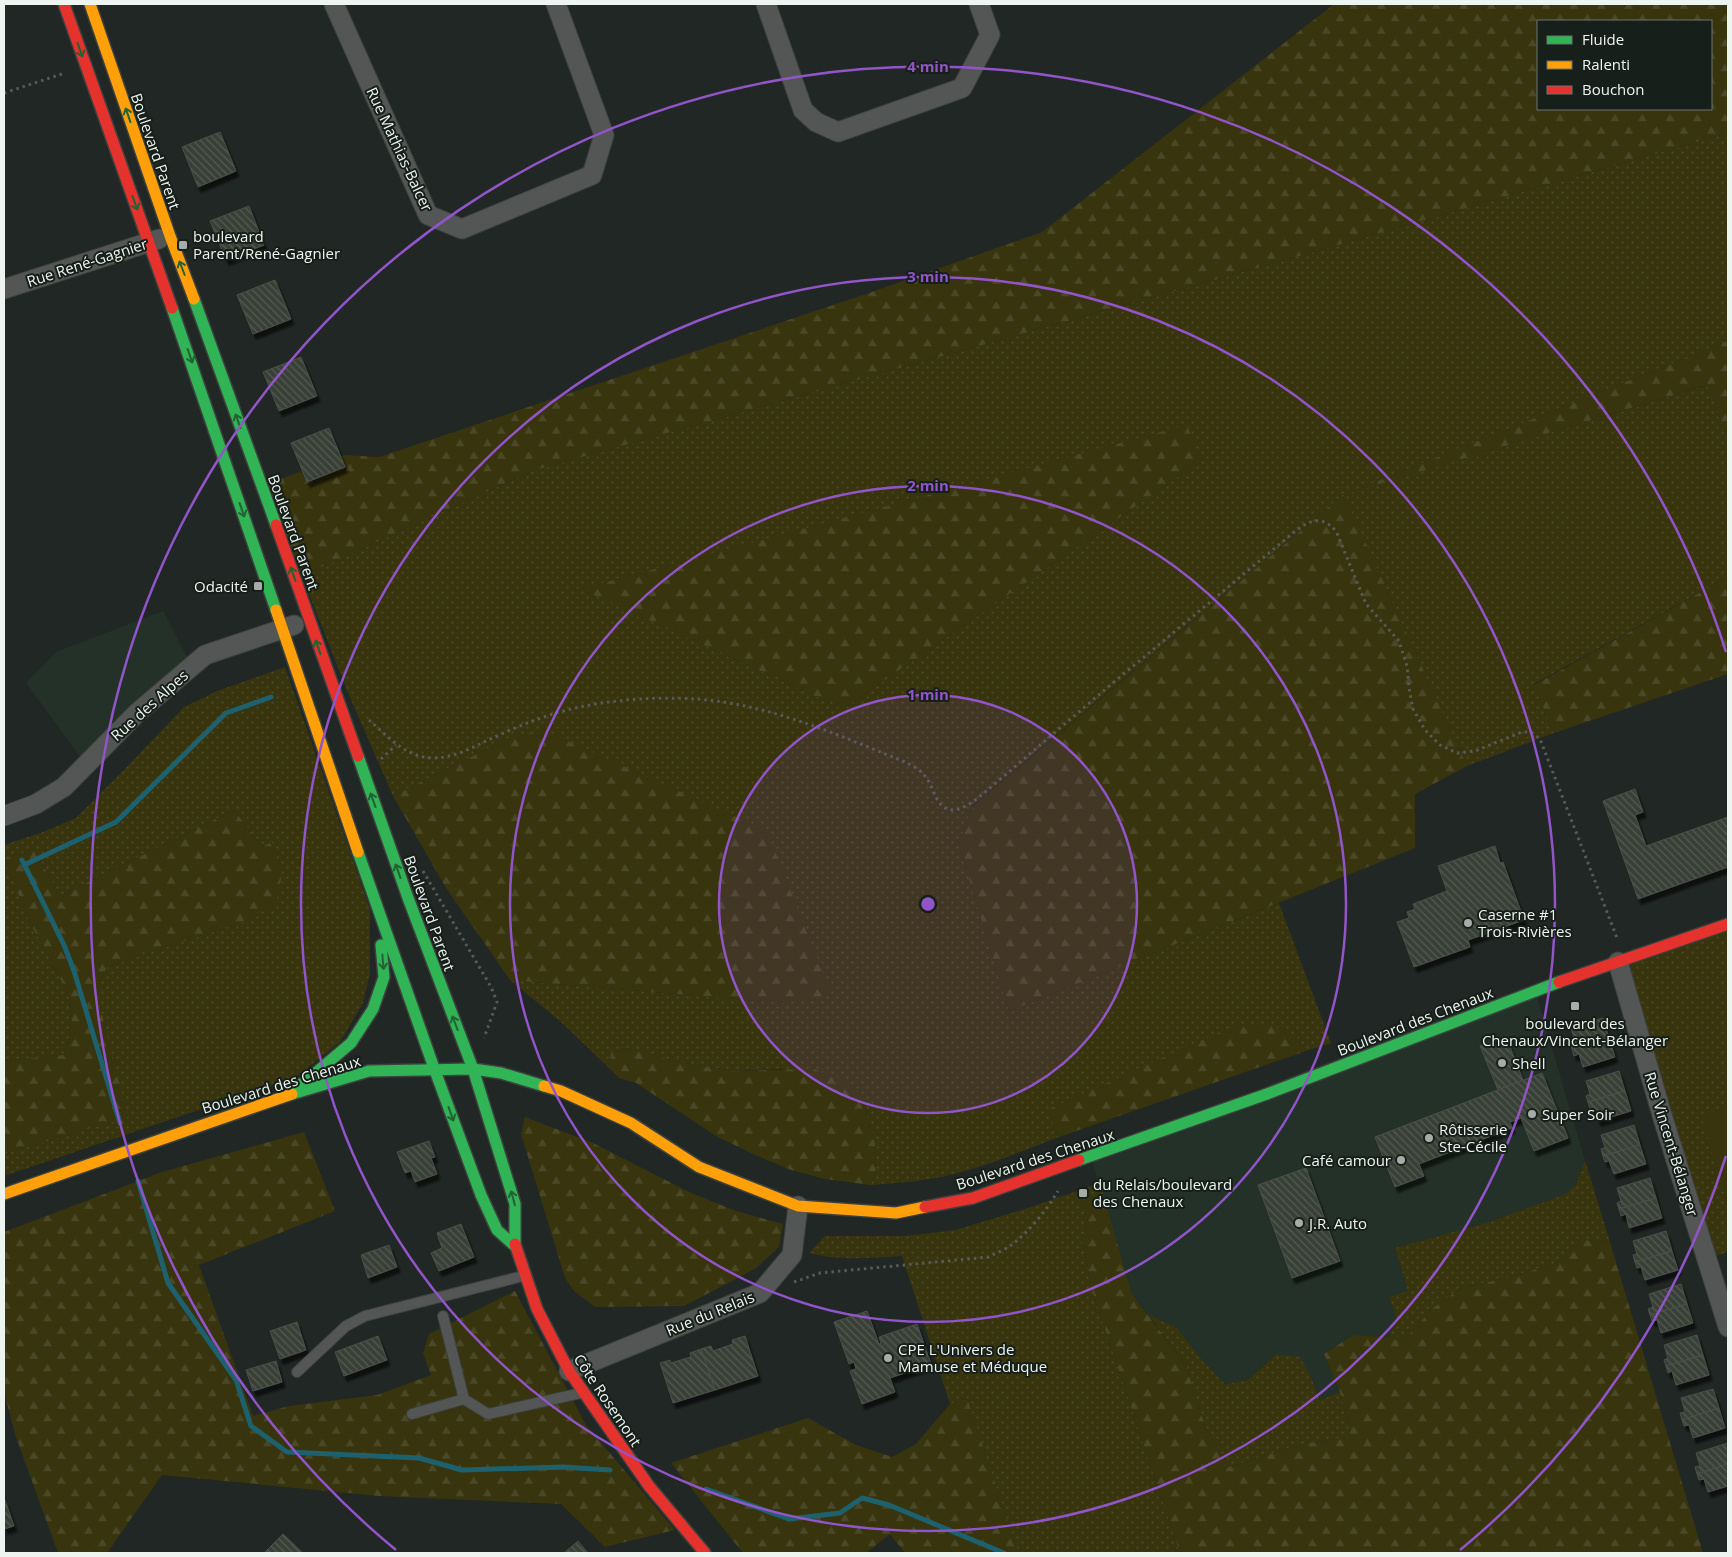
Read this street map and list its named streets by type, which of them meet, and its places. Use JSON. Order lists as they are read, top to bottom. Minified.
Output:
{"streets":{"street":["Rue Mathias-Balcer","Boulevard Parent","Rue René-Gagnier","Rue des Alpes","Boulevard des Chenaux","Rue Vincent-Bélanger","Rue du Relais","Côte Rosemont"]},"crossings":[["Boulevard Parent","Rue René-Gagnier"],["Boulevard Parent","Rue des Alpes"],["Boulevard Parent","Boulevard des Chenaux"],["Boulevard Parent","Côte Rosemont"],["Boulevard des Chenaux","Rue Vincent-Bélanger"],["Boulevard des Chenaux","Rue du Relais"],["Boulevard des Chenaux","Côte Rosemont"],["Rue du Relais","Côte Rosemont"]],"places":{"transit":["boulevard Parent/René-Gagnier","Odacité","boulevard des Chenaux/Vincent-Bélanger","du Relais/boulevard des Chenaux"],"other":["Caserne #1 Trois-Rivières","Shell","Super Soir","Rôtisserie Ste-Cécile","Café camour","J.R. Auto","CPE L'Univers de Mamuse et Méduque"]},"legend":["Fluide","Ralenti","Bouchon"],"rings":["4 min","3 min","2 min","1 min"]}
